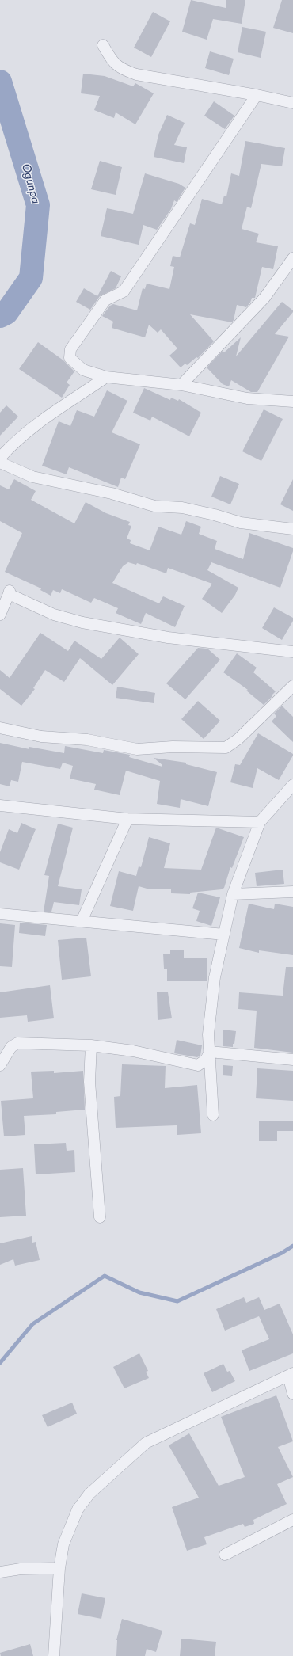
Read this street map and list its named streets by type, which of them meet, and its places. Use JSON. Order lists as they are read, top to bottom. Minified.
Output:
{"water":["Ogunpa"]}
